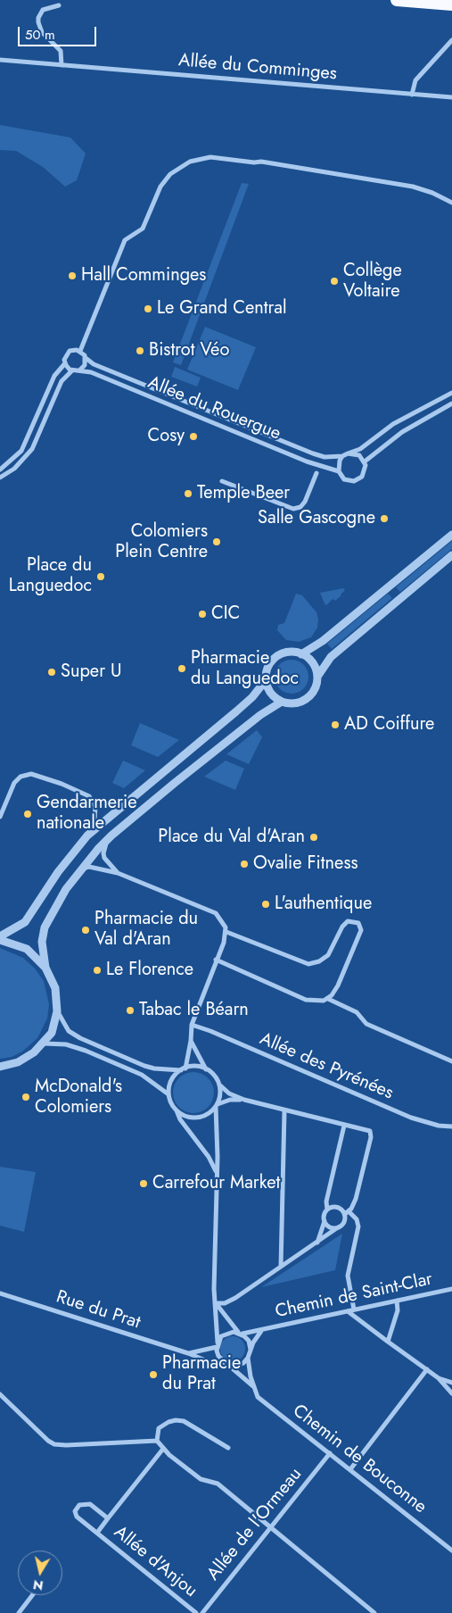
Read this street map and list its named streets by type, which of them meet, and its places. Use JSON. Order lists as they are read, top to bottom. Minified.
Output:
{"streets":{"street":["Allée du Comminges","Allée du Rouergue","Allée des Pyrénées","Chemin de Saint-Clar","Rue du Prat","Chemin de Bouconne","Allée de l'Ormeau","Allée d'Anjou"]},"crossings":[["Chemin de Saint-Clar","Rue du Prat"],["Chemin de Saint-Clar","Chemin de Bouconne"],["Rue du Prat","Chemin de Bouconne"],["Chemin de Bouconne","Allée de l'Ormeau"]],"places":["Hall Comminges","Collège Voltaire","Le Grand Central","Bistrot Véo","Cosy","Temple Beer","Salle Gascogne","Colomiers Plein Centre","Place du Languedoc","CIC","Pharmacie du Languedoc","Super U","AD Coiffure","Gendarmerie nationale","Place du Val d'Aran","Ovalie Fitness","L'authentique","Pharmacie du Val d'Aran","Le Florence","Tabac le Béarn","McDonald's Colomiers","Carrefour Market","Pharmacie du Prat"],"scale_bar":"50 m","north":"bottom"}
